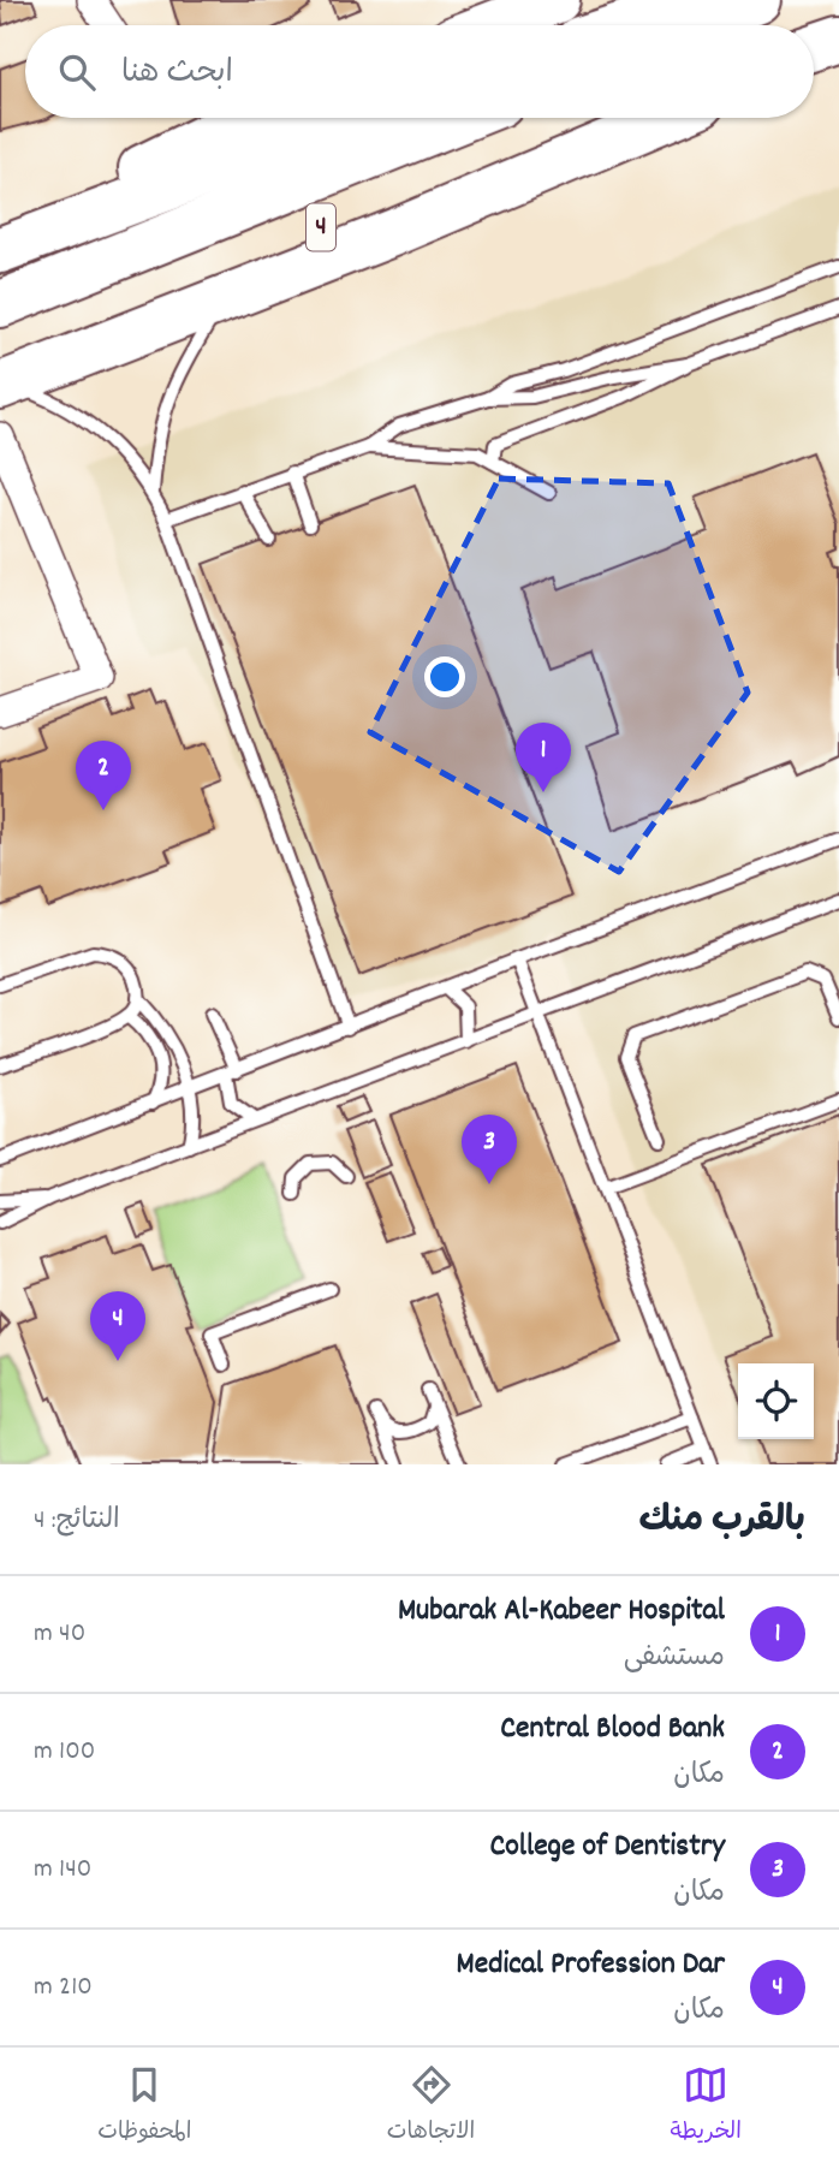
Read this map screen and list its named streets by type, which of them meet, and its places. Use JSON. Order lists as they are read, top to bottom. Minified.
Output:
{"streets":{"highway":["4"]},"page":{"search":"ابحث هنا","pins":["1","2","3","4"],"heading":["بالقرب منك","النتائج: 4"],"list":[{"mark":"1","name":"Mubarak Al-Kabeer Hospital","note":"مستشفى","value":"40 m"},{"mark":"2","name":"Central Blood Bank","note":"مكان","value":"100 m"},{"mark":"3","name":"College of Dentistry","note":"مكان","value":"140 m"},{"mark":"4","name":"Medical Profession Dar","note":"مكان","value":"210 m"}],"nav":["الخريطة","الاتجاهات","المحفوظات"]}}
